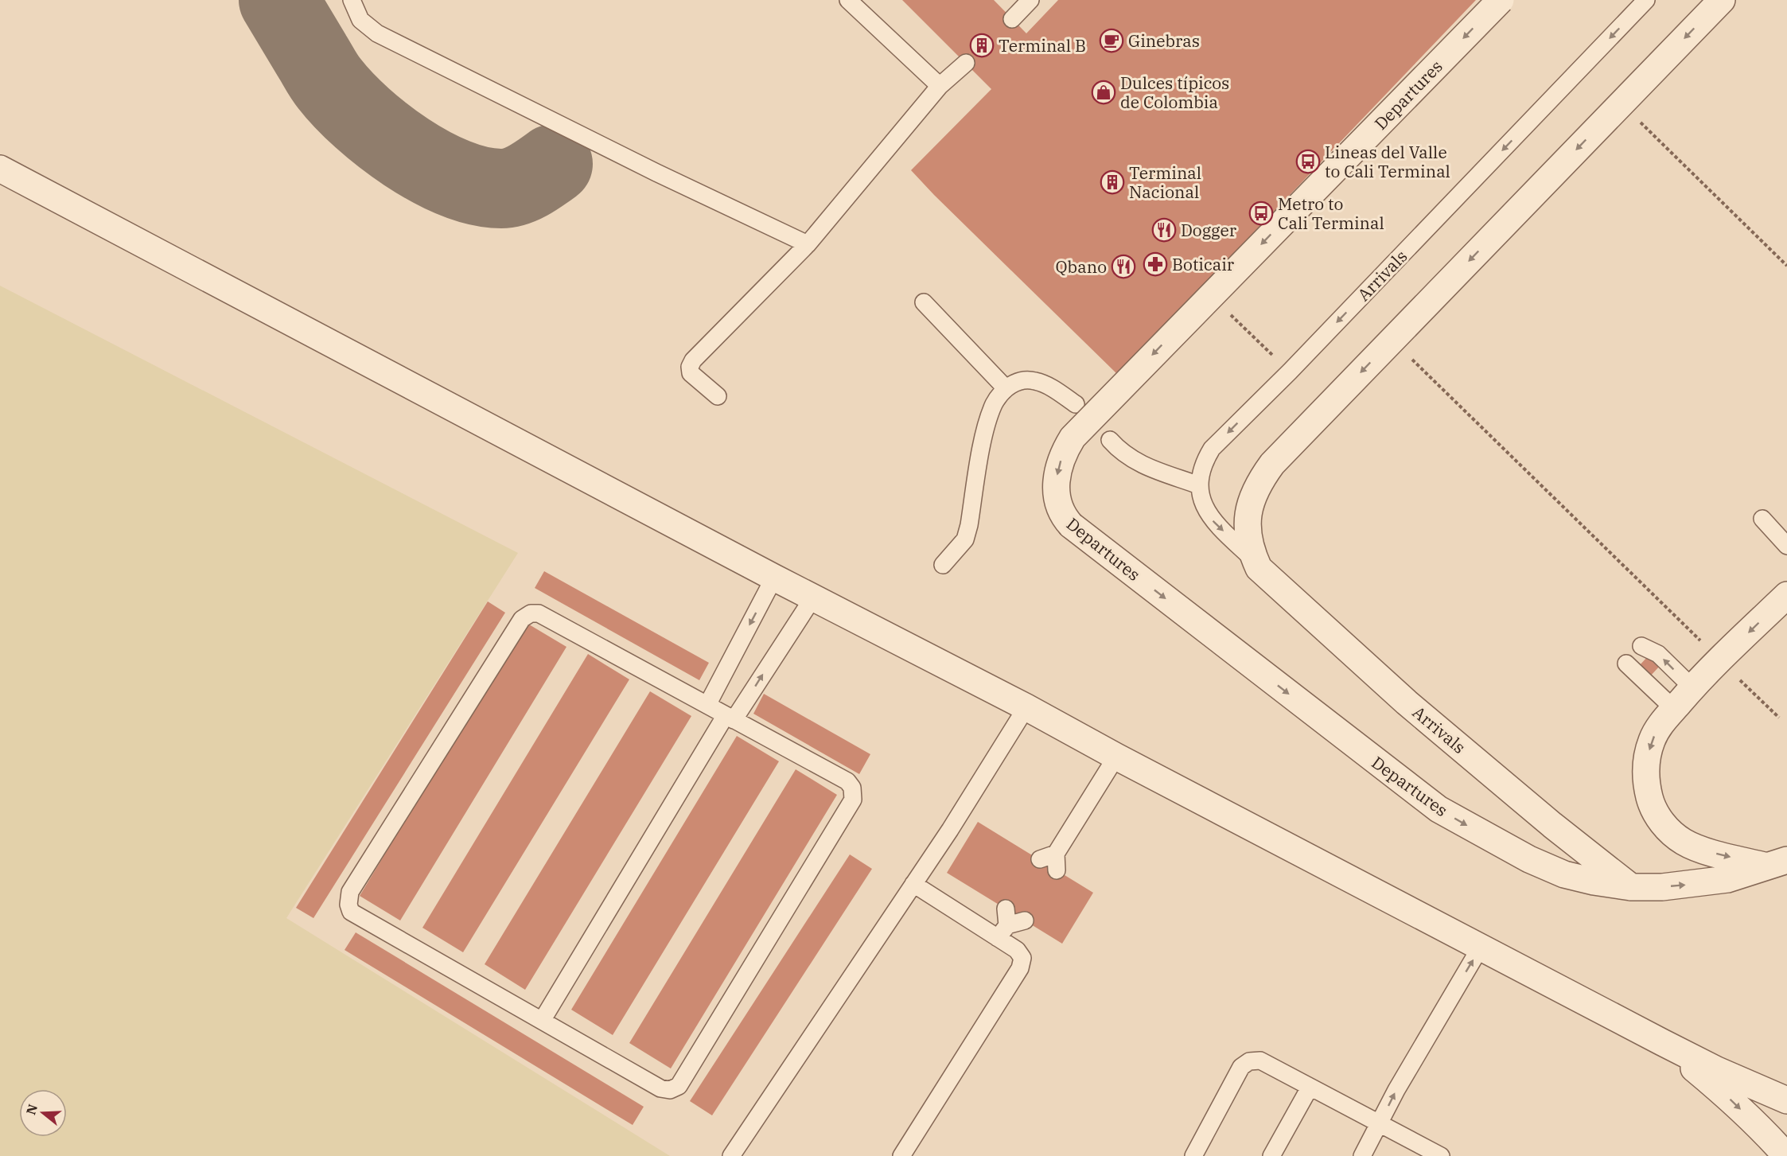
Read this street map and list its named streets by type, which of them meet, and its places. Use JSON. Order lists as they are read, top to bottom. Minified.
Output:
{"streets":{"street":["Departures","Arrivals"]},"crossings":[["Departures","Arrivals"]],"one_way":["Arrivals"],"places":{"cafe":["Ginebras"],"building":["Terminal B","Terminal Nacional"],"shop":["Dulces típicos de Colombia"],"bus stop":["Lineas del Valle to Cali Terminal","Metro to Cali Terminal"],"restaurant":["Dogger","Qbano"],"pharmacy":["Boticair"]},"north":"left"}
